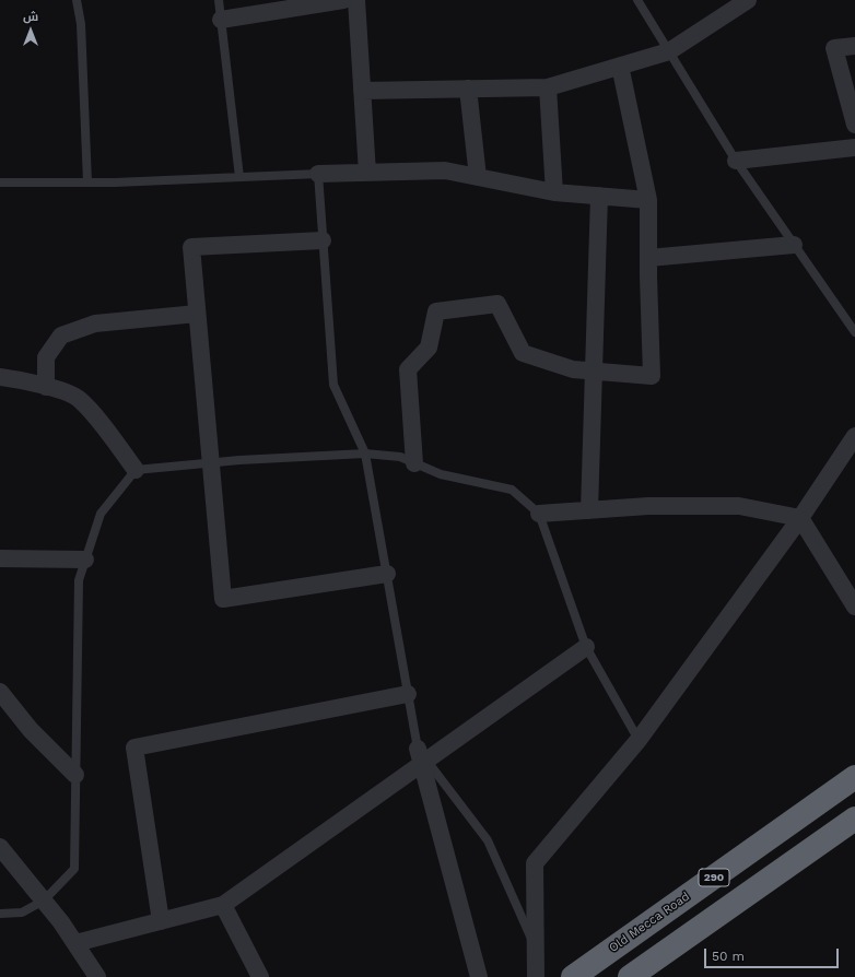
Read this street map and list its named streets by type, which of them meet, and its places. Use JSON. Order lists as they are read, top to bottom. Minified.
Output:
{"streets":{"highway":["290","Old Mecca Road"]},"scale_bar":"50 m","north":"top"}
